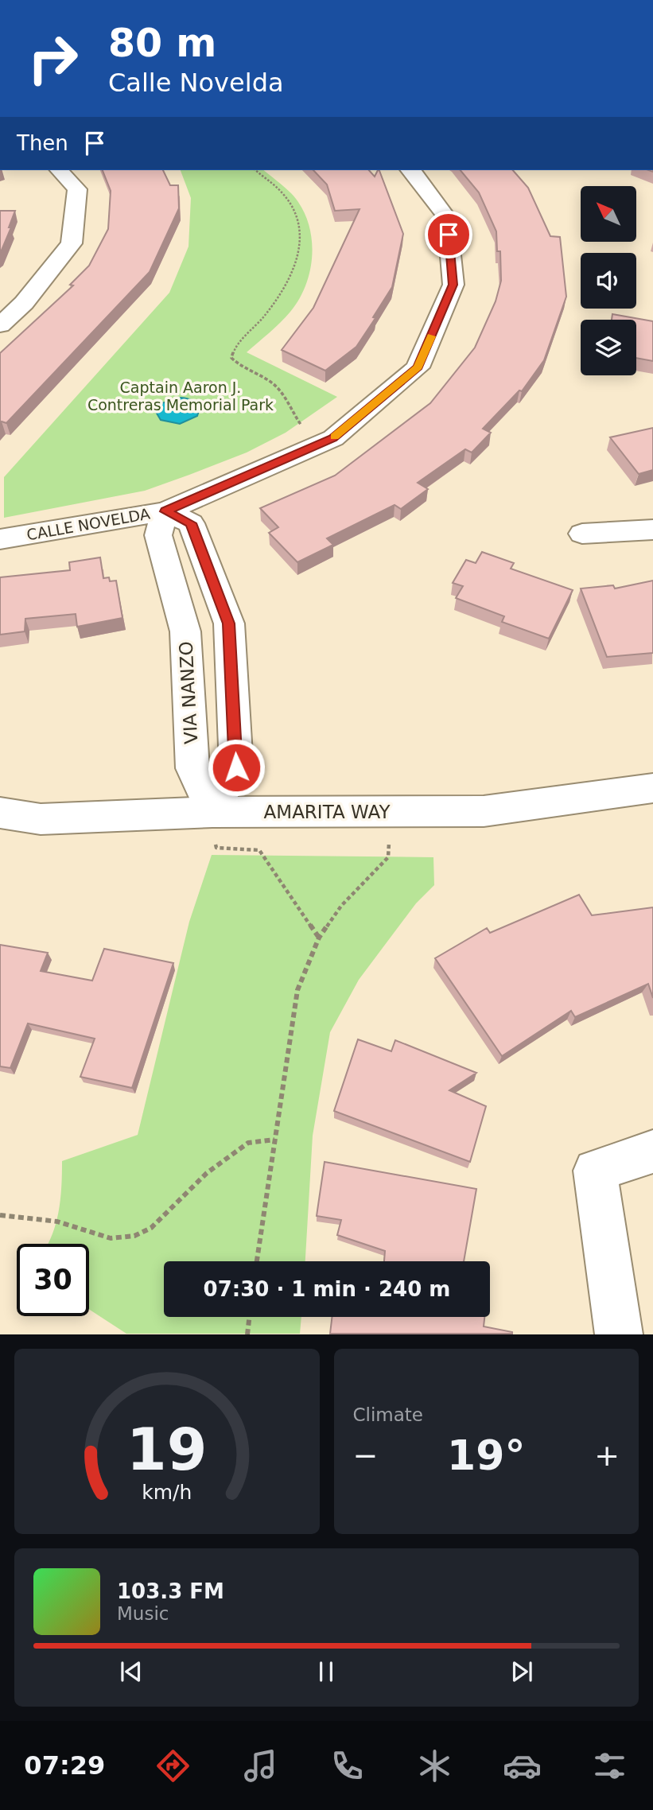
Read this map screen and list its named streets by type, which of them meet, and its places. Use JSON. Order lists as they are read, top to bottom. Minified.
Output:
{"streets":{"street":["CALLE NOVELDA","VIA NANZO","AMARITA WAY"]},"crossings":[["CALLE NOVELDA","VIA NANZO"],["VIA NANZO","AMARITA WAY"]],"parks":["Captain Aaron J. Contreras Memorial Park"],"north":"top left","page":{"turn":["80 m","Calle Novelda"],"then":"Then","limit":"30","trip":"07:30 · 1 min · 240 m","tile":"Climate","heat":["−","19°","+"],"song":["103.3 FM","Music"],"tabs":"07:29","gauge":["19","km/h"]}}
